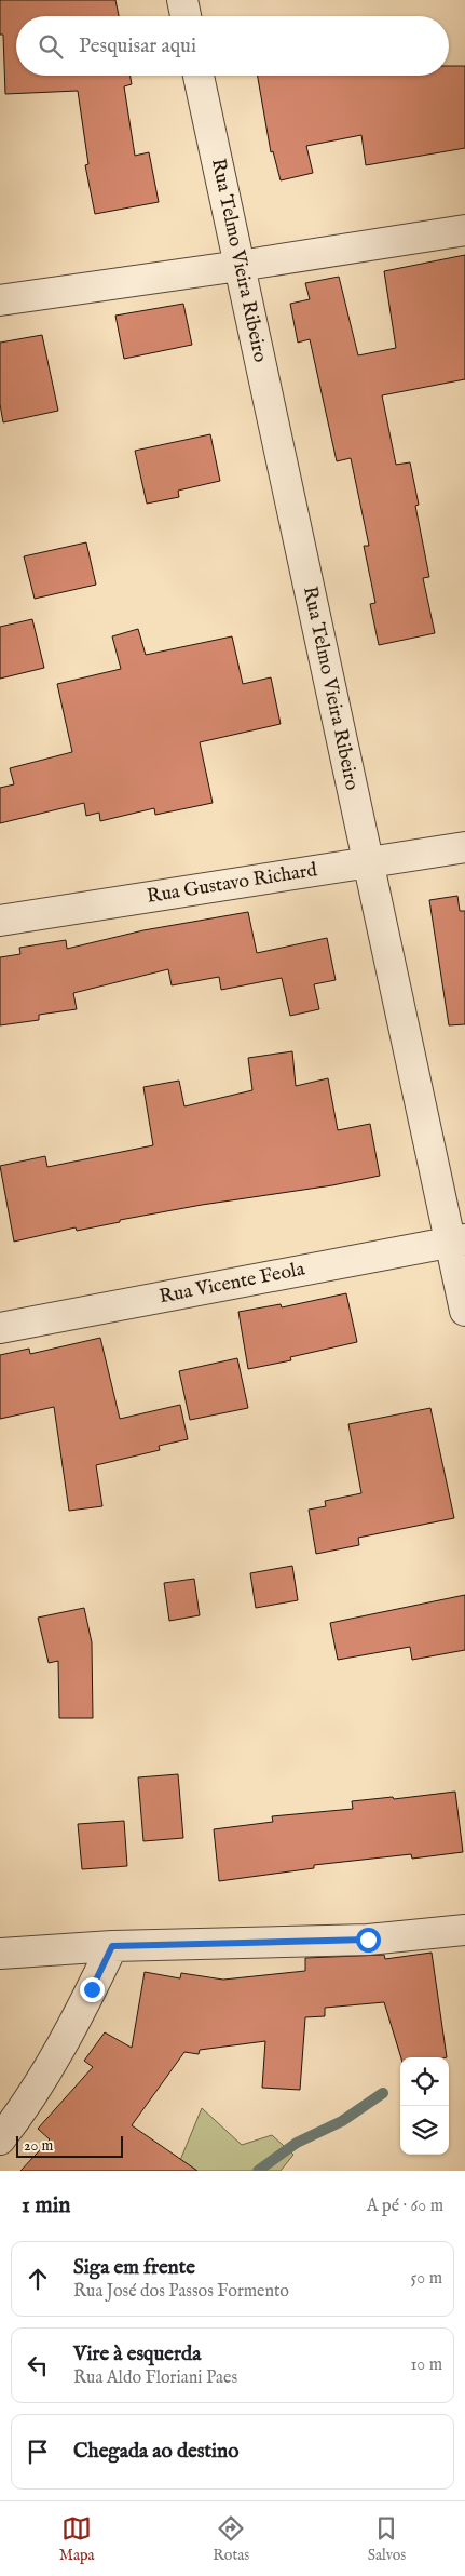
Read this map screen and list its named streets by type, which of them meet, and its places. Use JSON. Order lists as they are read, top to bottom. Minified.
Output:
{"streets":{"street":["Rua Telmo Vieira Ribeiro","Rua Gustavo Richard","Rua Vicente Feola"]},"crossings":[["Rua Telmo Vieira Ribeiro","Rua Gustavo Richard"],["Rua Telmo Vieira Ribeiro","Rua Vicente Feola"]],"scale_bar":"20 m","page":{"search":"Pesquisar aqui","scale":"20 m","heading":["1 min","A pé · 60 m"],"list":[["Siga em frente","Rua José dos Passos Formento","50 m"],["Vire à esquerda","Rua Aldo Floriani Paes","10 m"],"Chegada ao destino"],"nav":["Mapa","Rotas","Salvos"]}}
